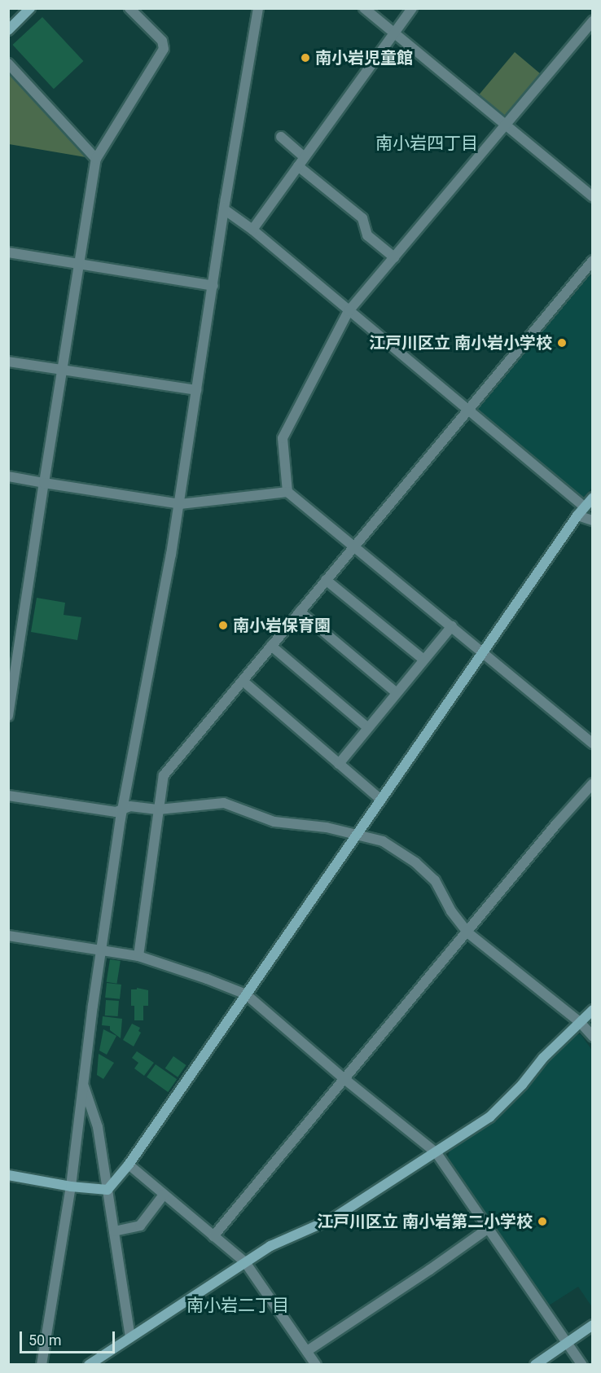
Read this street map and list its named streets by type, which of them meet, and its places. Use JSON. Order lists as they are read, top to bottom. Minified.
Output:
{"districts":["南小岩四丁目","南小岩二丁目"],"places":["南小岩児童館","江戸川区立 南小岩小学校","南小岩保育園","江戸川区立 南小岩第二小学校"],"scale_bar":"50 m"}
